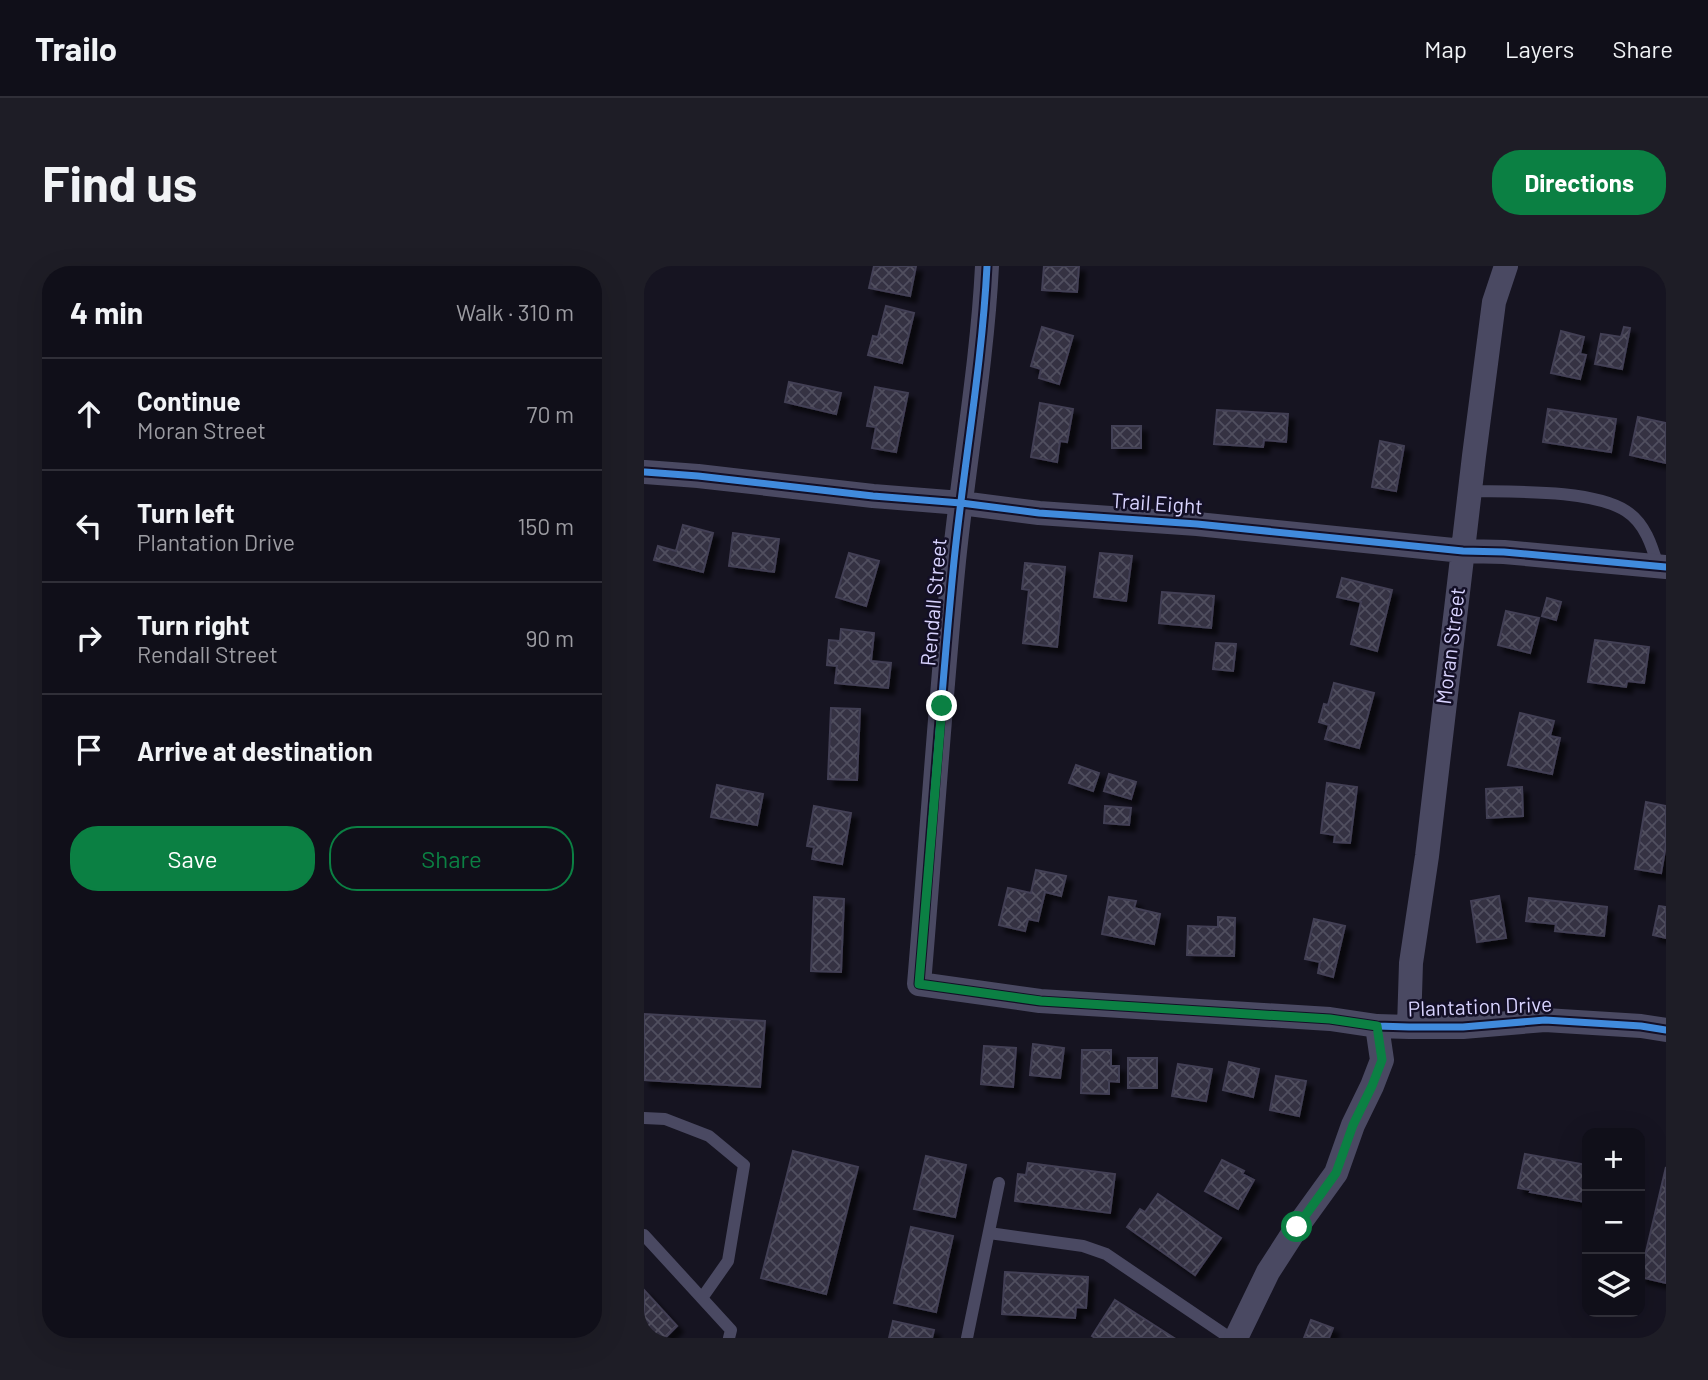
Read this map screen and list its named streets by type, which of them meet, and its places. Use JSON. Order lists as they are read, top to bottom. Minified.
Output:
{"streets":{"street":["Trail Eight","Rendall Street","Moran Street","Plantation Drive"]},"crossings":[["Trail Eight","Rendall Street"],["Trail Eight","Moran Street"],["Rendall Street","Plantation Drive"],["Moran Street","Plantation Drive"]],"page":{"header":"Trailo","nav":["Map","Layers","Share"],"buttons":["Directions",["Save","Share"]],"title":"Find us","heading":["4 min","Walk · 310 m"],"list":[["Continue","Moran Street","70 m"],["Turn left","Plantation Drive","150 m"],["Turn right","Rendall Street","90 m"],"Arrive at destination"],"map_buttons":["+","−"]}}
